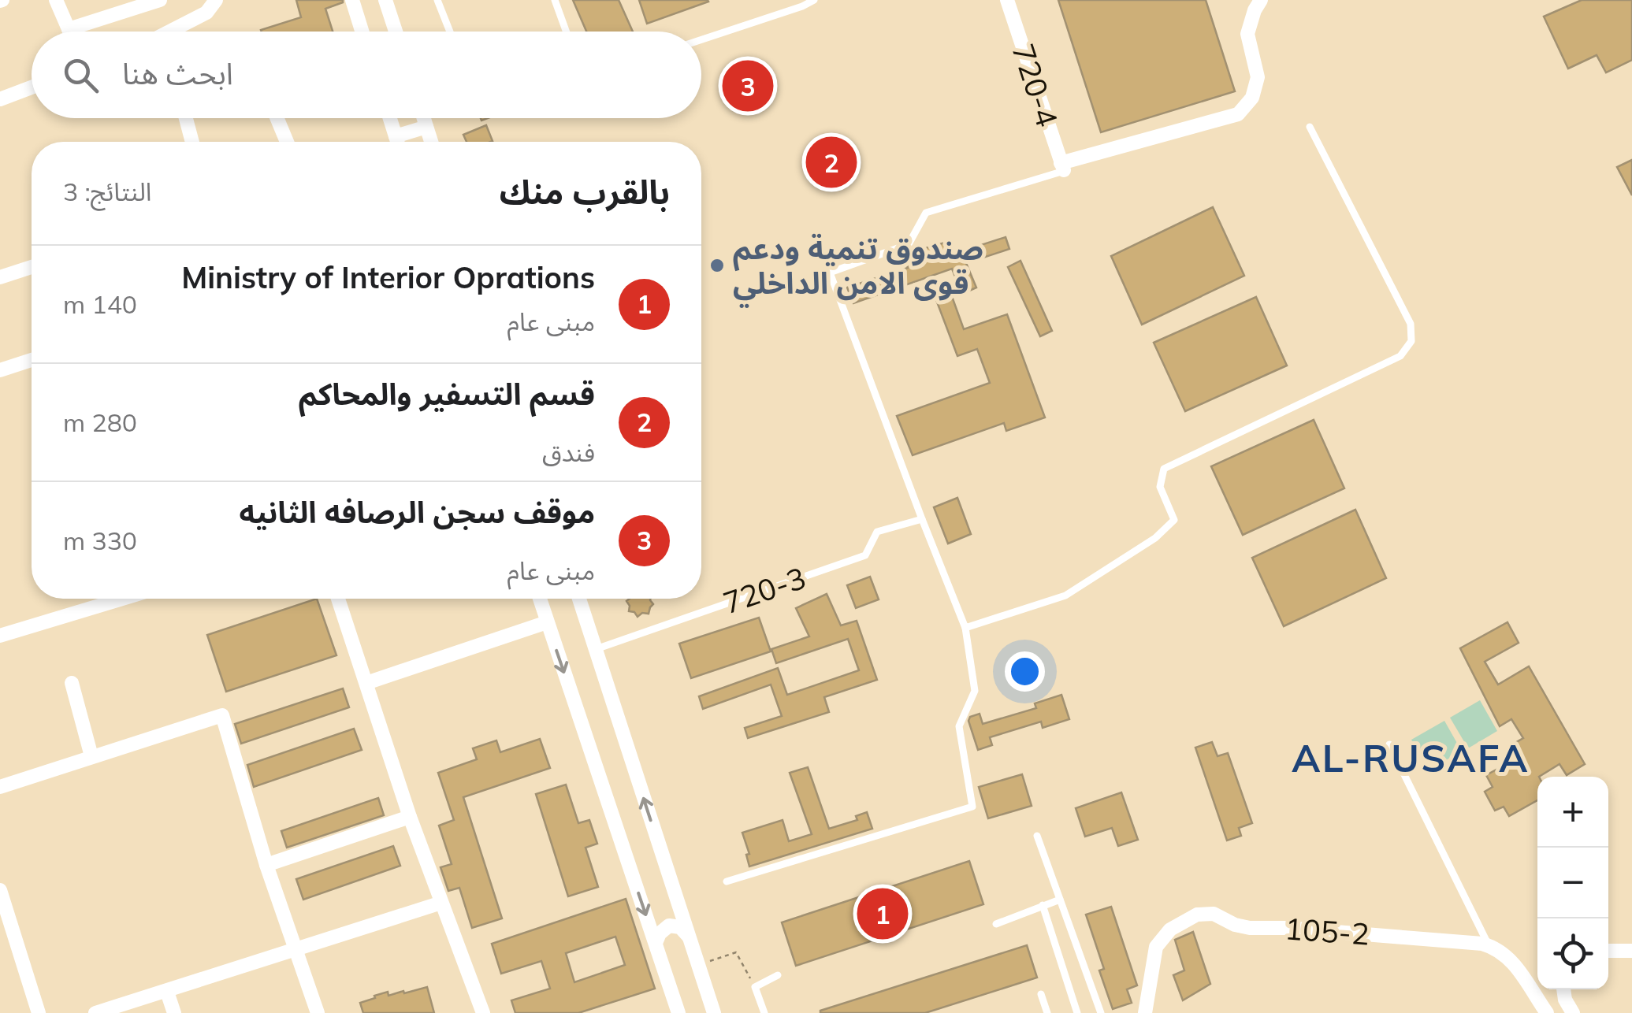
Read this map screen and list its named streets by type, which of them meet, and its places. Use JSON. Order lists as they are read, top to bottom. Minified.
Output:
{"streets":{"street":["720-4","105-2"],"lane":["720-3"]},"districts":["AL-RUSAFA"],"places":["صندوق تنمية ودعم قوى الامن الداخلي"],"page":{"search":"ابحث هنا","pins":["3","2","1"],"heading":["بالقرب منك","النتائج: 3"],"list":[{"mark":"1","name":"Ministry of Interior Oprations","note":"مبنى عام","value":"140 m"},{"mark":"2","name":"قسم التسفير والمحاكم","note":"فندق","value":"280 m"},{"mark":"3","name":"موقف سجن الرصافه الثانيه","note":"مبنى عام","value":"330 m"}],"map_buttons":["+","−"]}}
